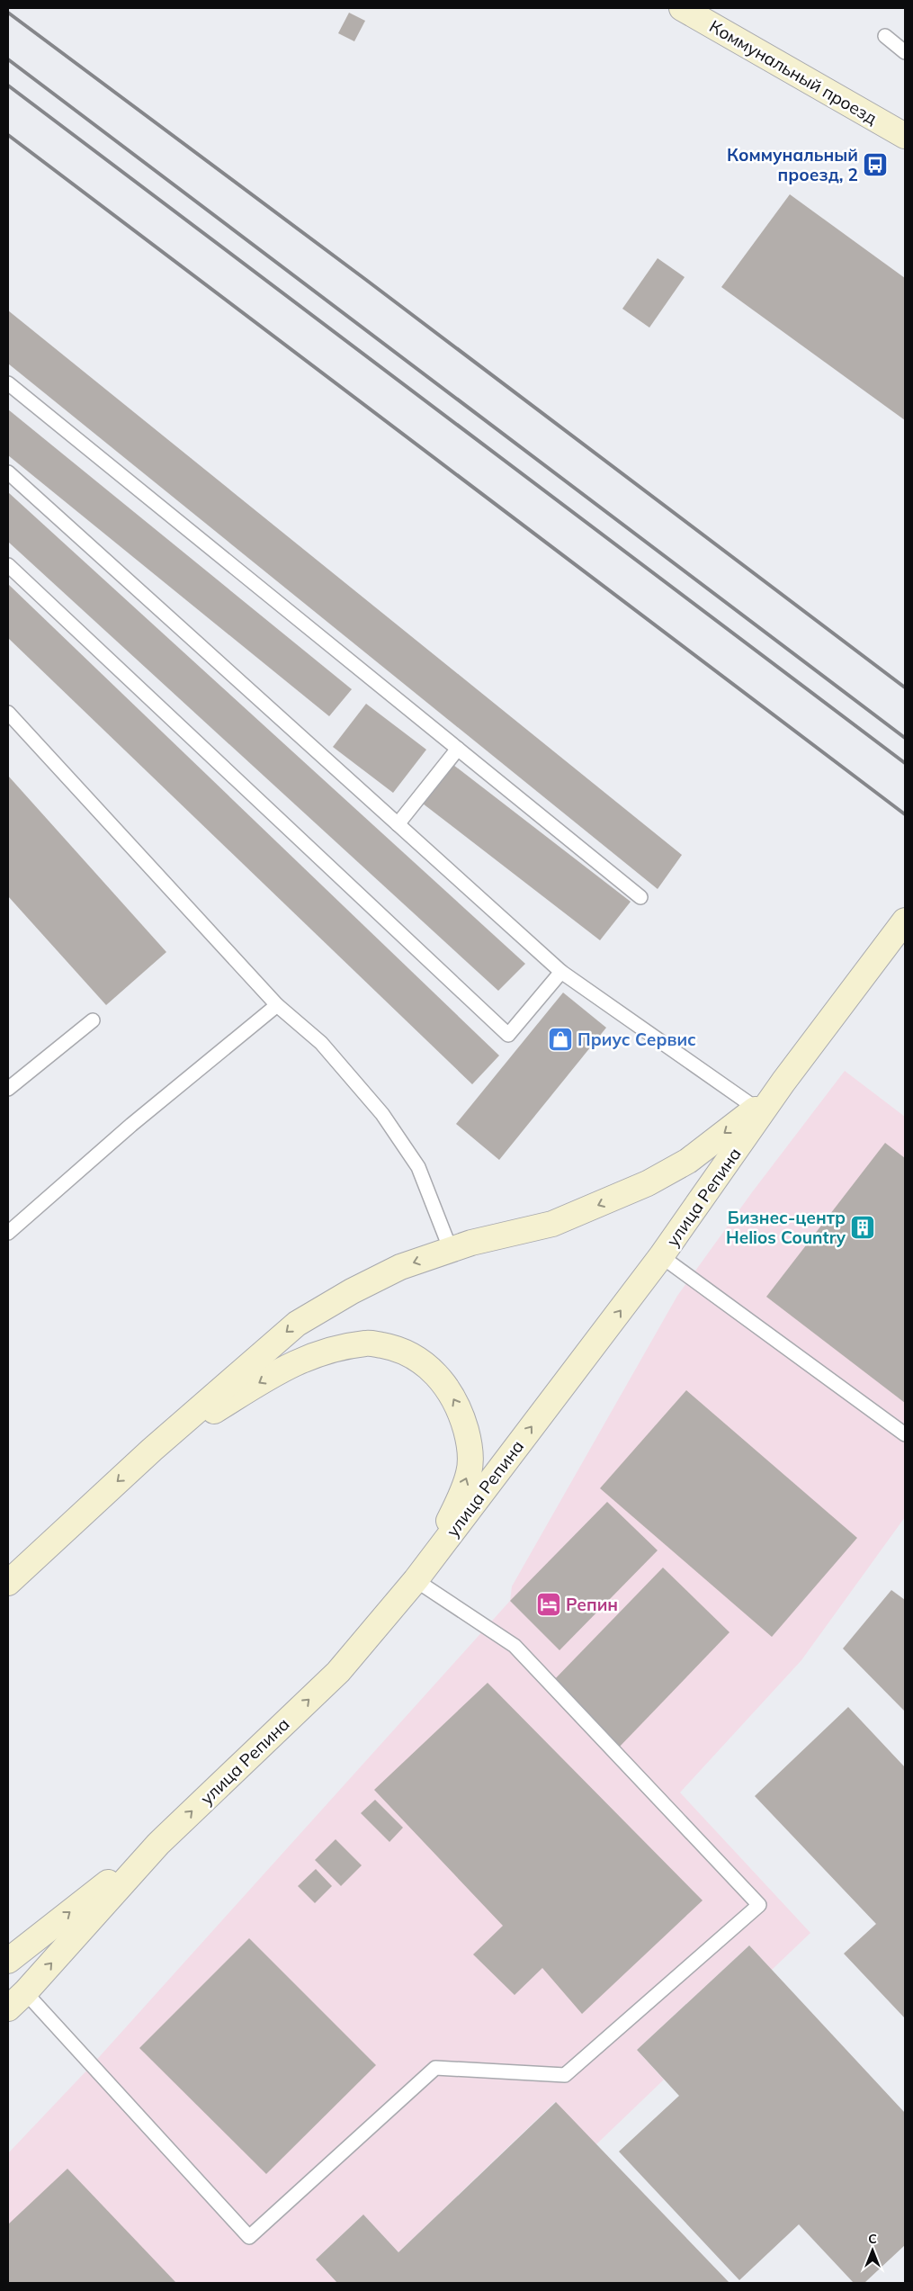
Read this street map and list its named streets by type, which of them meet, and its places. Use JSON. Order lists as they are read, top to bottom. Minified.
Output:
{"streets":{"street":["Коммунальный проезд","улица Репина"]},"places":{"bus stop":["Коммунальный проезд, 2"],"shop":["Приус Сервис"],"building":["Бизнес-центр Helios Country"],"hotel":["Репин"]},"north":"top"}
